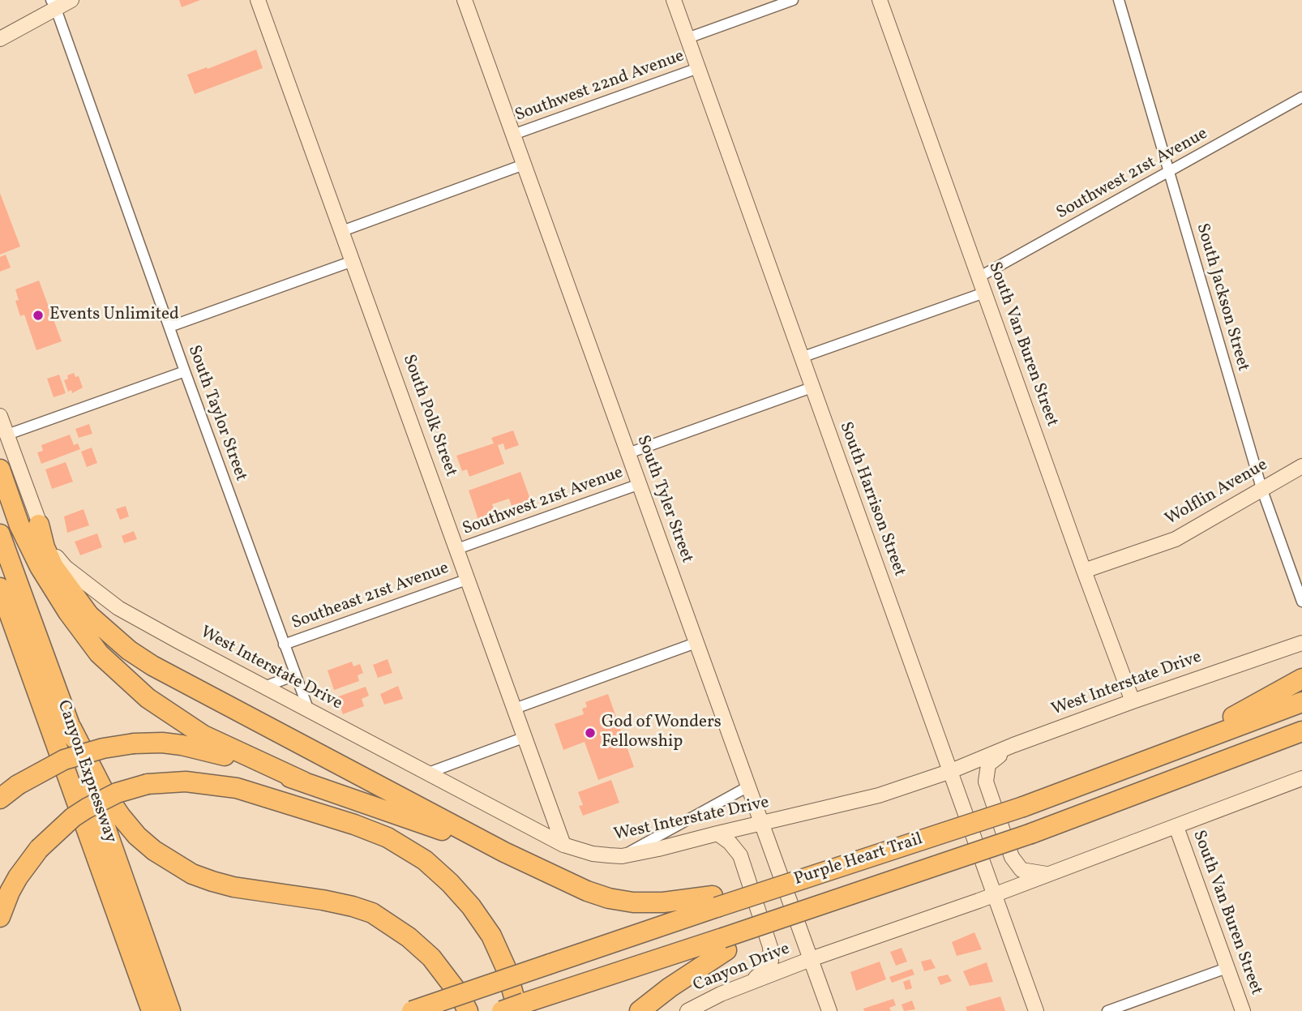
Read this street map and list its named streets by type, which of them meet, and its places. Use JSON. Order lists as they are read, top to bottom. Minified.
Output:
{"streets":{"highway":["Canyon Expressway","Purple Heart Trail"],"main road":["South Van Buren Street","South Polk Street","Wolflin Avenue","South Tyler Street","South Harrison Street","West Interstate Drive","Canyon Drive"],"street":["Southwest 22nd Avenue","Southwest 21st Avenue","South Jackson Street","South Taylor Street","Southeast 21st Avenue"]},"crossings":[["Southwest 22nd Avenue","South Tyler Street"],["Southwest 22nd Avenue","South Harrison Street"],["Southwest 21st Avenue","South Jackson Street"],["Southwest 21st Avenue","South Van Buren Street"],["Southwest 21st Avenue","South Polk Street"],["Southwest 21st Avenue","South Tyler Street"],["Southwest 21st Avenue","South Harrison Street"],["South Jackson Street","Wolflin Avenue"],["South Van Buren Street","Wolflin Avenue"],["South Van Buren Street","West Interstate Drive"],["South Taylor Street","Southeast 21st Avenue"],["South Taylor Street","West Interstate Drive"],["South Polk Street","Southeast 21st Avenue"],["South Polk Street","West Interstate Drive"],["South Tyler Street","West Interstate Drive"],["South Tyler Street","Canyon Drive"],["South Harrison Street","West Interstate Drive"]],"places":["Events Unlimited","God of Wonders Fellowship"]}
